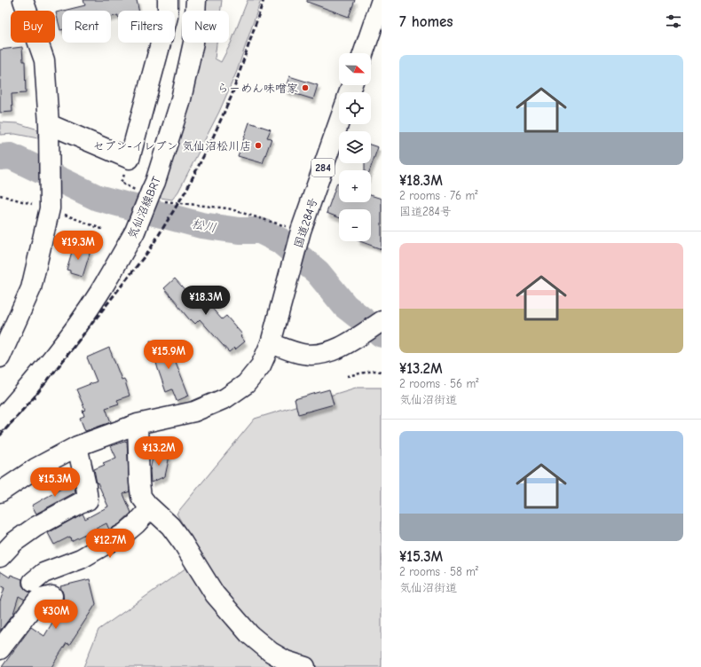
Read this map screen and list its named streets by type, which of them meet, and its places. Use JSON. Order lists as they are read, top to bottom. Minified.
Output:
{"streets":{"main road":["284","気仙沼線BRT","国道284号"]},"crossings":[["284","国道284号"]],"water":["松川"],"places":["らーめん味噌家","セブン-イレブン 気仙沼松川店"],"north":"right","page":{"heading":"7 homes","chip":["Buy","Rent","Filters","New"],"list":[{"name":"¥18.3M","note":"2 rooms · 76 m² · 国道284号"},{"name":"¥13.2M","note":"2 rooms · 56 m² · 気仙沼街道"},{"name":"¥15.3M","note":"2 rooms · 58 m² · 気仙沼街道"}],"map_buttons":["+","−"],"price":["¥19.3M","¥18.3M","¥15.9M","¥13.2M","¥15.3M","¥12.7M","¥30M"]}}
